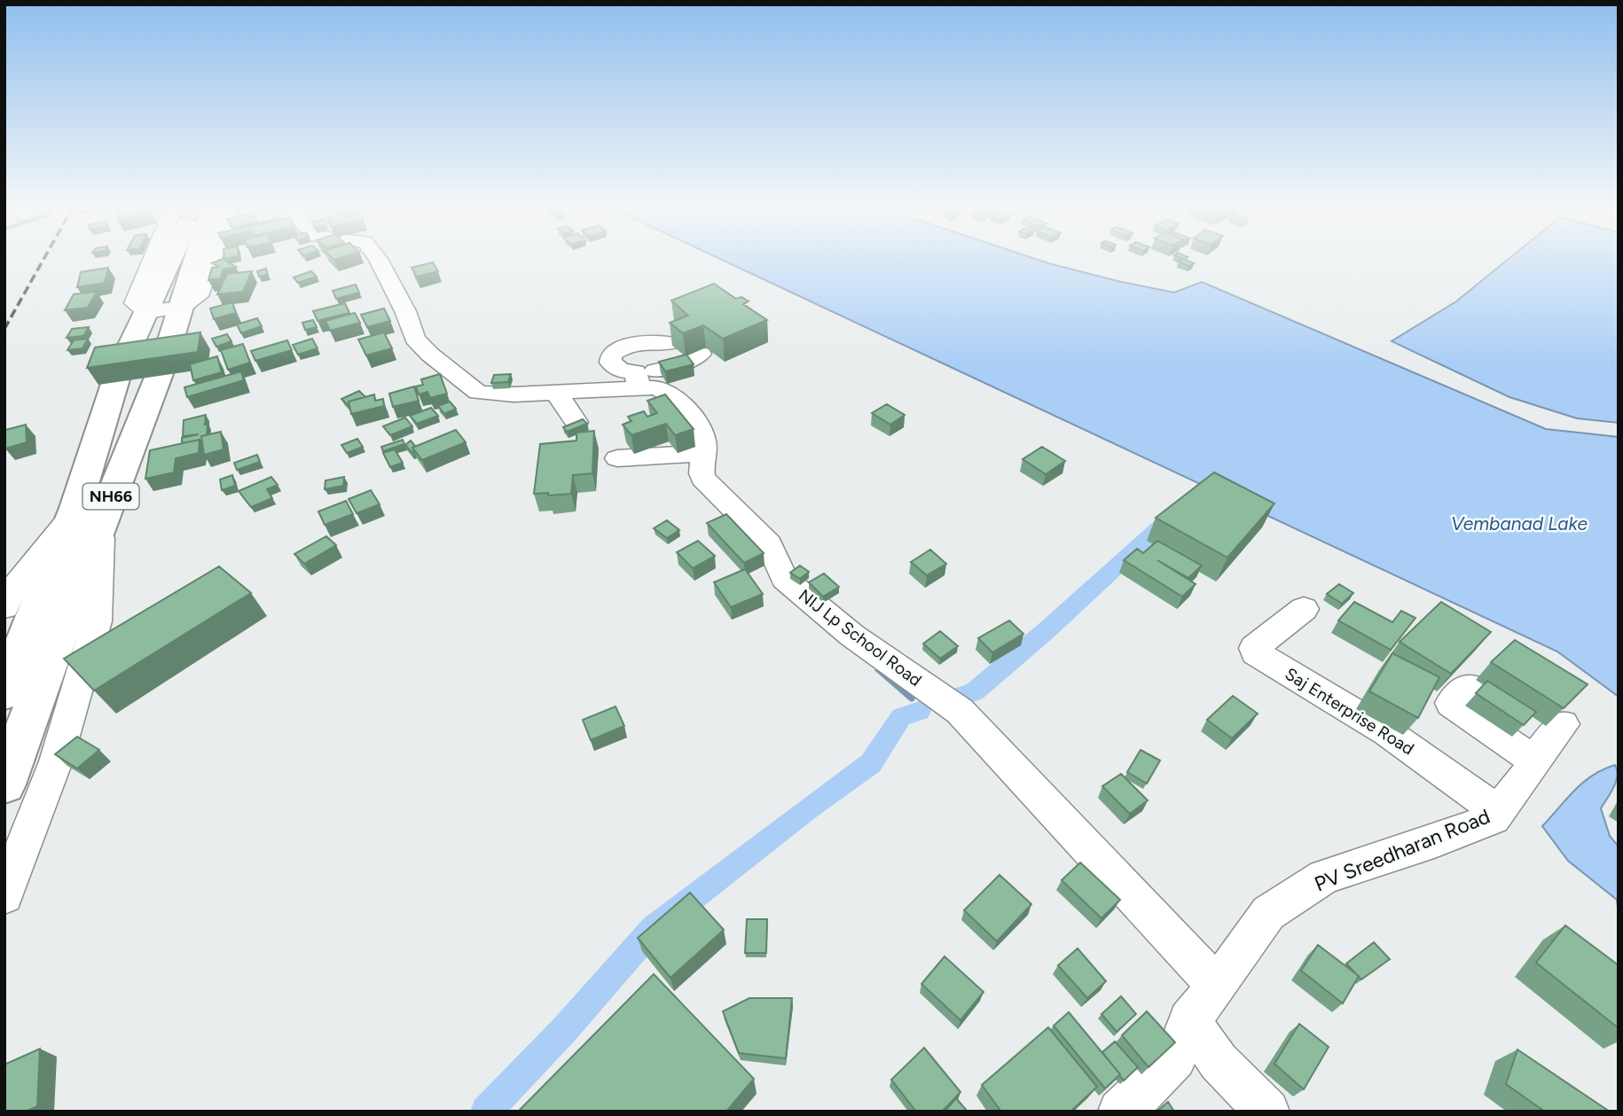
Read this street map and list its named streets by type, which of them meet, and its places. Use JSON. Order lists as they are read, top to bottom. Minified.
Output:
{"streets":{"highway":["NH66"],"street":["NIJ Lp School Road","Saj Enterprise Road","PV Sreedharan Road"]},"crossings":[["NIJ Lp School Road","PV Sreedharan Road"],["Saj Enterprise Road","PV Sreedharan Road"]],"water":["Vembanad Lake"]}
